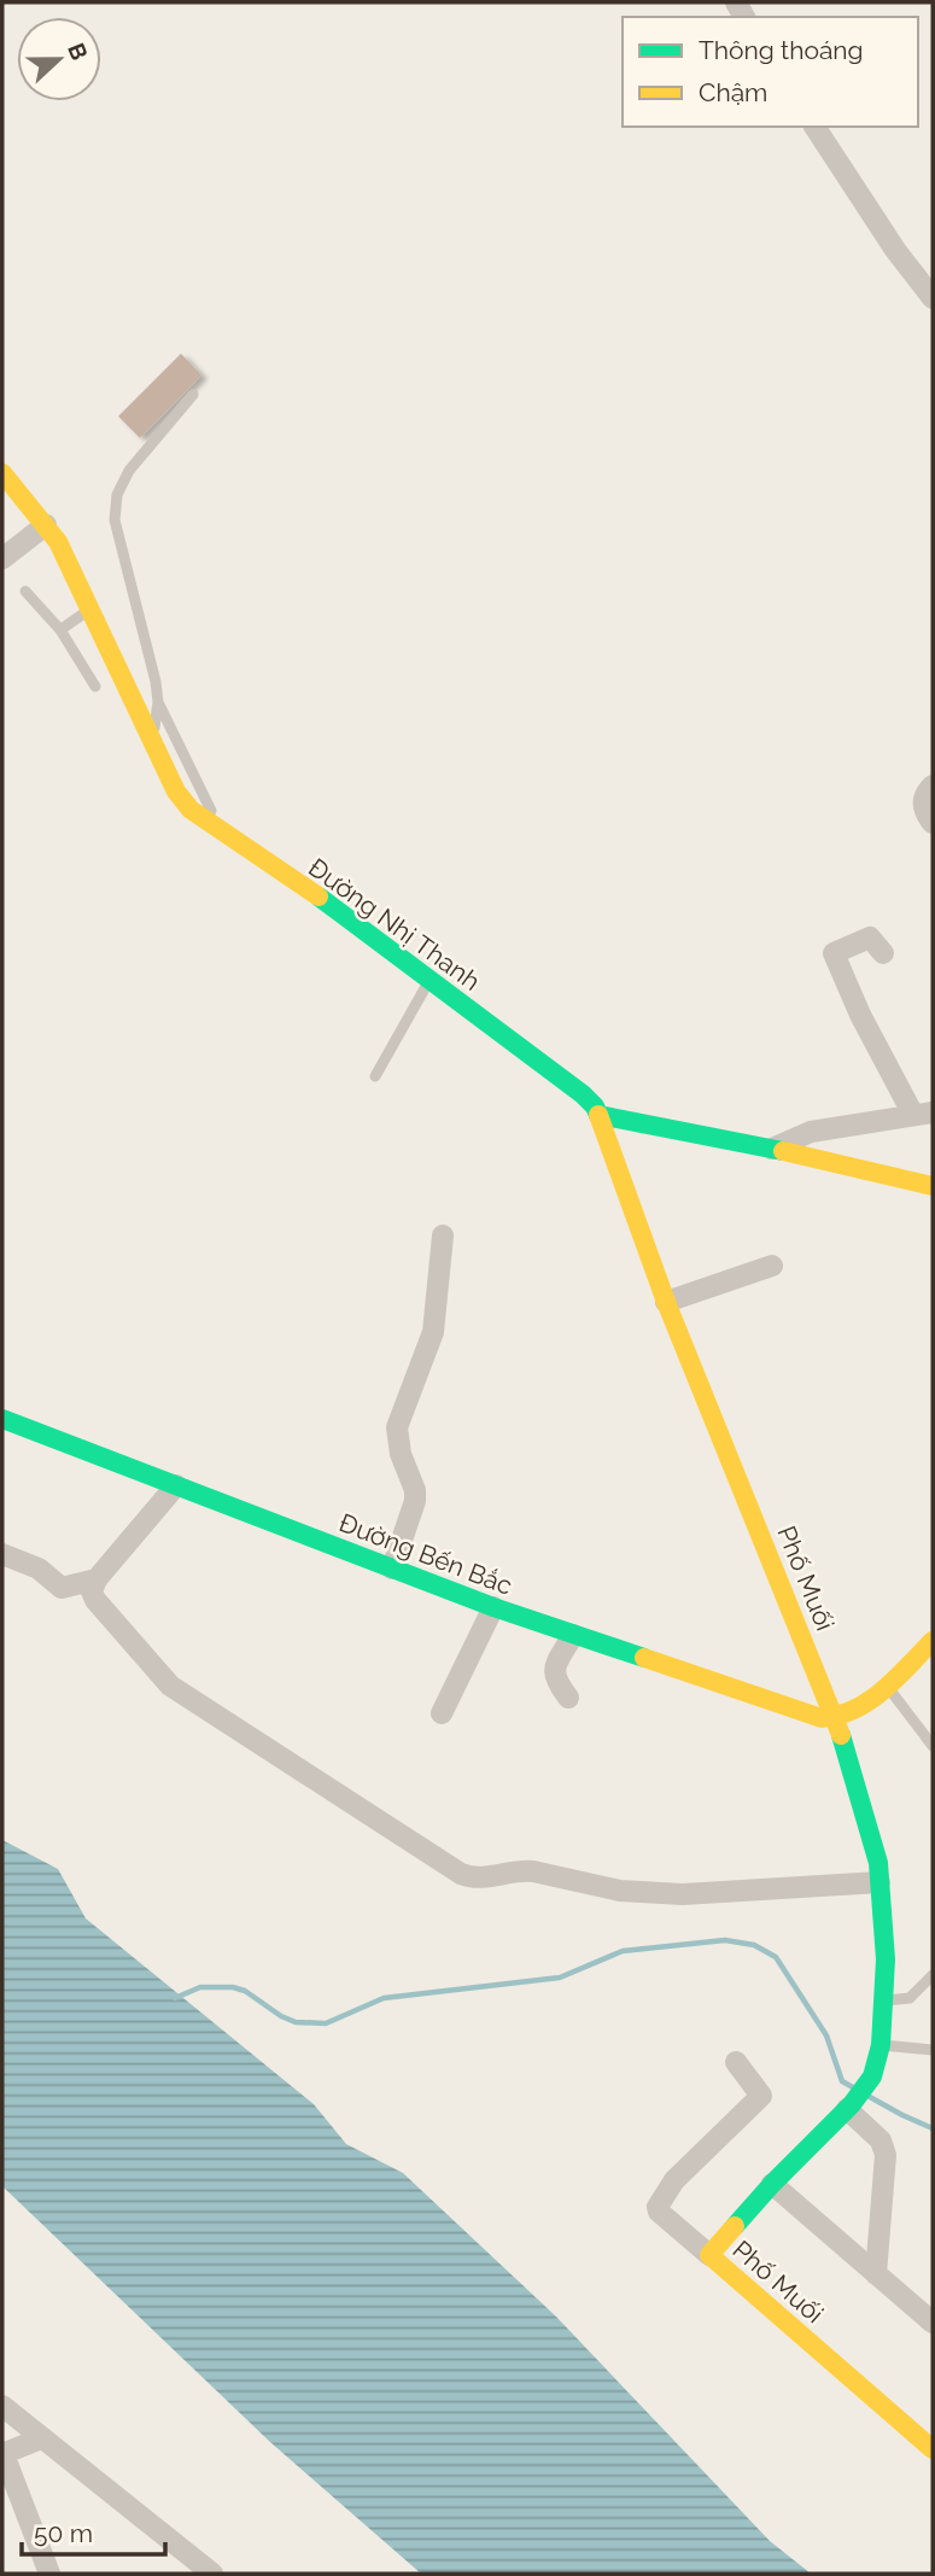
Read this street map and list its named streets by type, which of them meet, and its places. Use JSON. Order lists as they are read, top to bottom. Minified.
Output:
{"streets":{"street":["Đường Nhị Thanh","Đường Bến Bắc","Phố Muối"]},"crossings":[["Đường Nhị Thanh","Phố Muối"],["Đường Bến Bắc","Phố Muối"]],"legend":["Thông thoáng","Chậm"],"scale_bar":"50 m","north":"right"}
